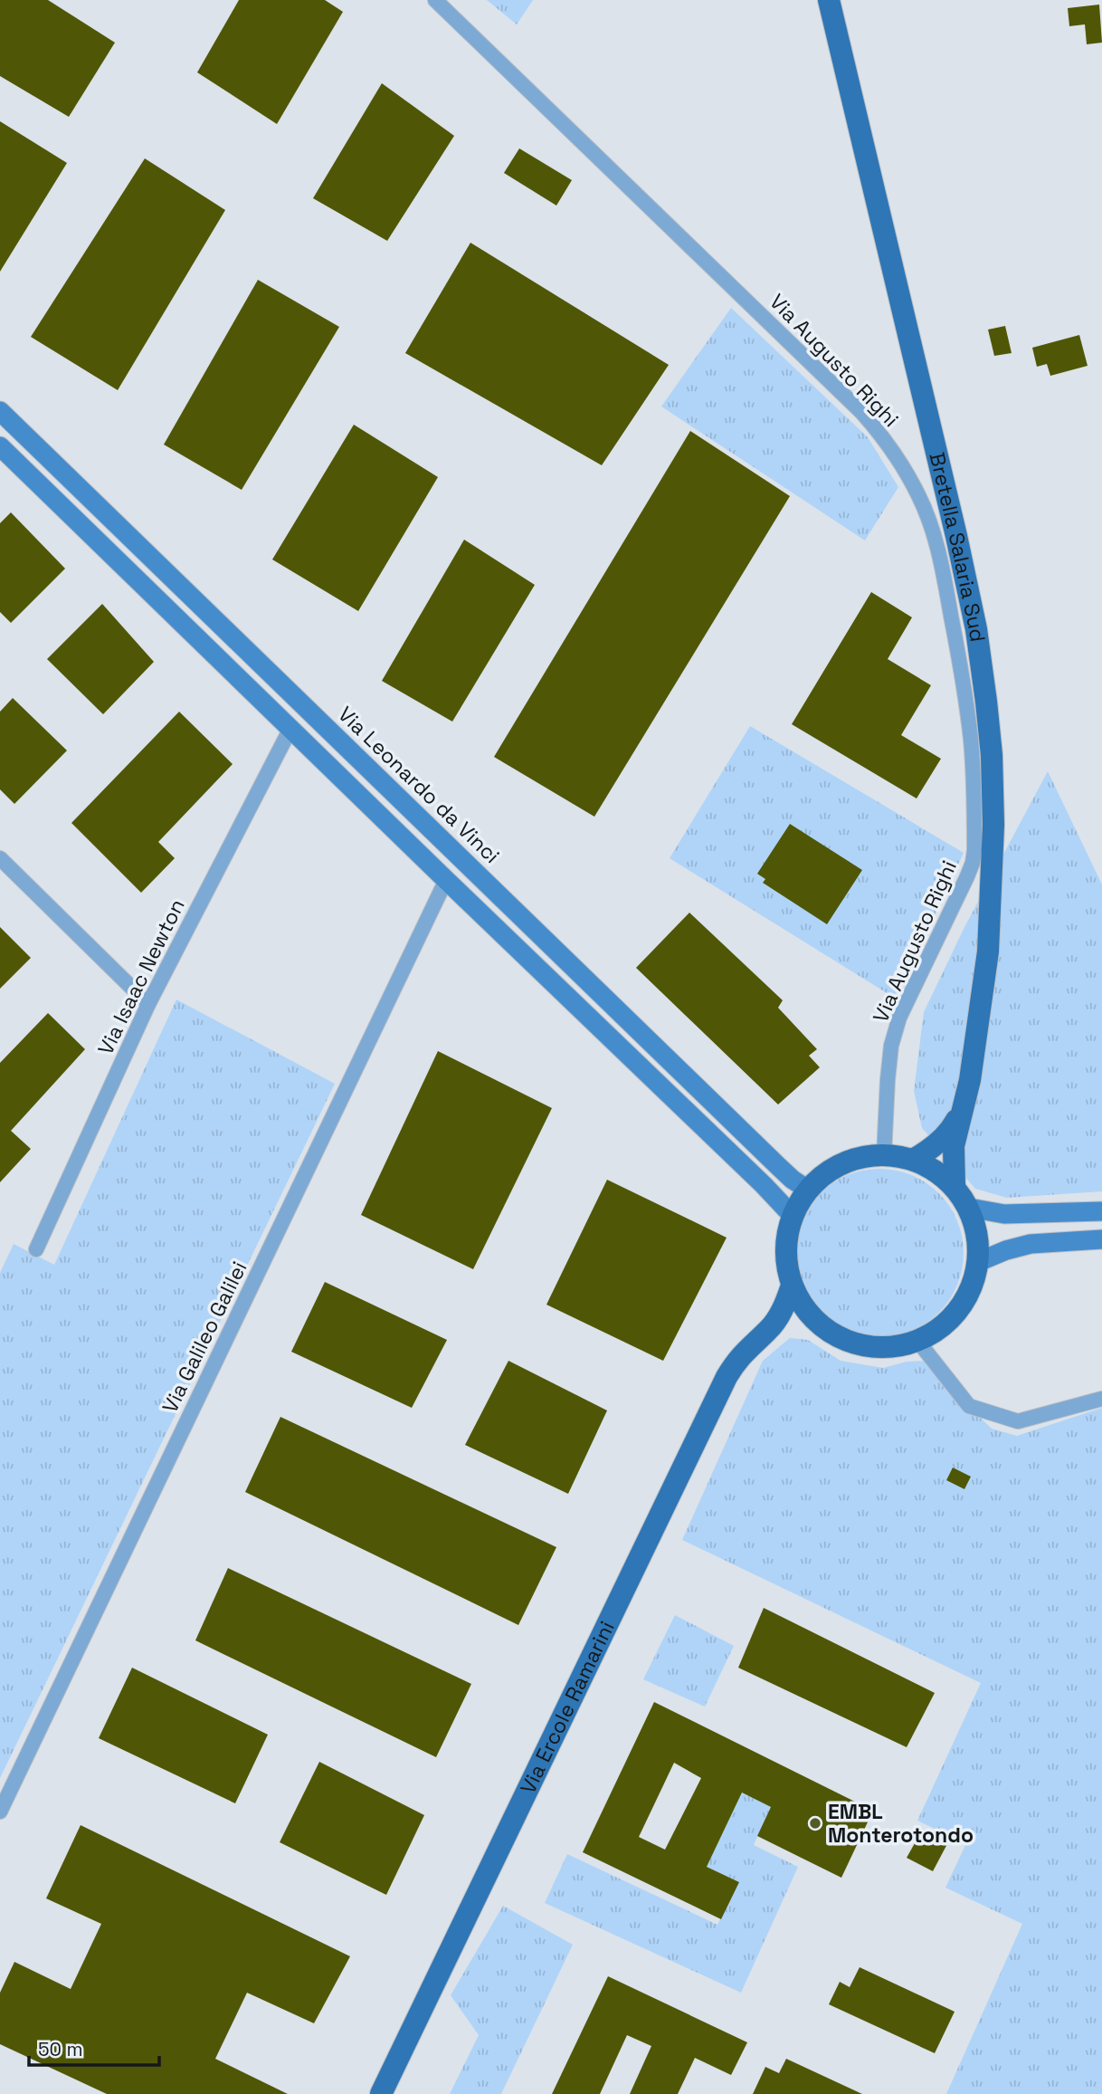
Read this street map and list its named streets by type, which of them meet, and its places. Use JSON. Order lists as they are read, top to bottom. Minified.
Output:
{"streets":{"main road":["Bretella Salaria Sud","Via Leonardo da Vinci","Via Ercole Ramarini"],"street":["Via Augusto Righi","Via Isaac Newton","Via Galileo Galilei"]},"crossings":[["Via Augusto Righi","Bretella Salaria Sud"],["Via Augusto Righi","Via Leonardo da Vinci"],["Via Augusto Righi","Via Ercole Ramarini"],["Bretella Salaria Sud","Via Leonardo da Vinci"],["Bretella Salaria Sud","Via Ercole Ramarini"],["Via Leonardo da Vinci","Via Ercole Ramarini"]],"places":["EMBL Monterotondo"],"scale_bar":"50 m"}
